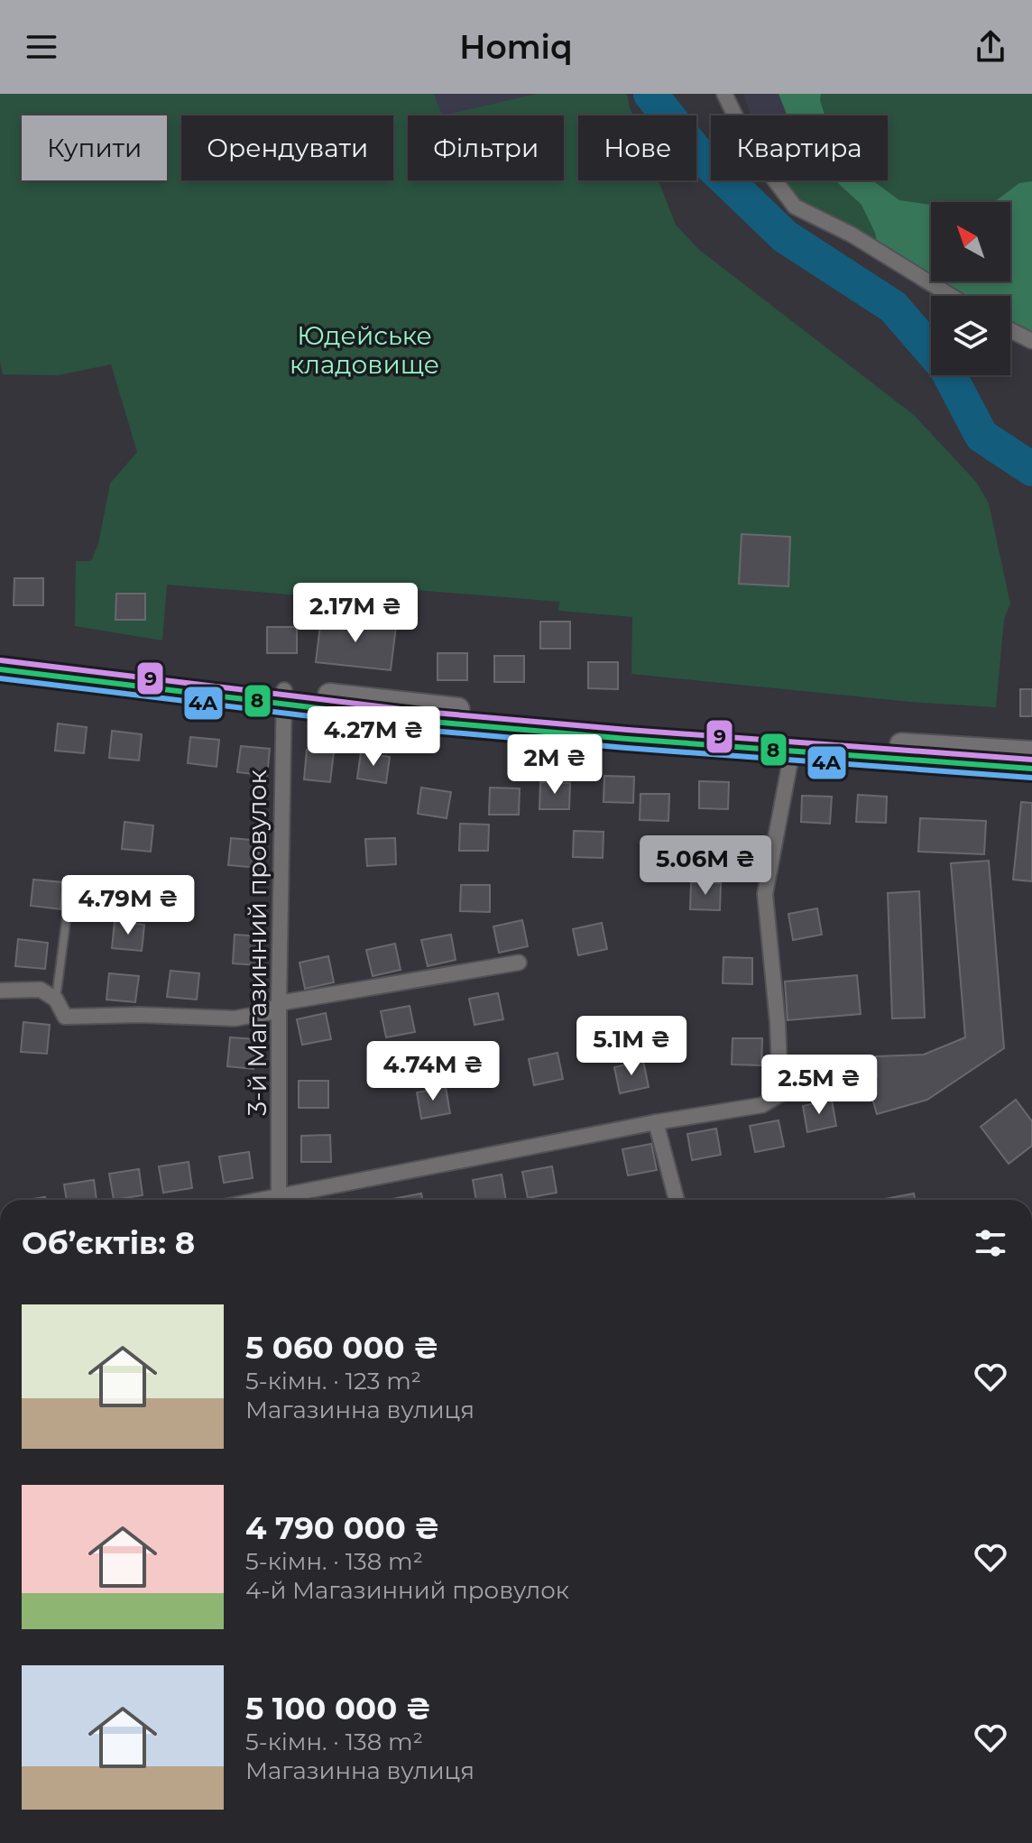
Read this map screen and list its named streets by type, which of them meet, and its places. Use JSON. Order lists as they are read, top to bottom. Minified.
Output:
{"streets":{"street":["3-й Магазинний провулок"]},"parks":["Юдейське кладовище"],"lines":["transit line 9","transit line 8","transit line 4А"],"north":"top left","page":{"header":"Homiq","chip":["Купити","Орендувати","Фільтри","Нове","Квартира"],"price":["2.17M ₴","4.27M ₴","2M ₴","5.06M ₴","4.79M ₴","5.1M ₴","4.74M ₴","2.5M ₴"],"heading":"Об’єктів: 8","list":[{"name":"5 060 000 ₴","note":"5-кімн. · 123 m² · Магазинна вулиця"},{"name":"4 790 000 ₴","note":"5-кімн. · 138 m² · 4-й Магазинний провулок"},{"name":"5 100 000 ₴","note":"5-кімн. · 138 m² · Магазинна вулиця"}]}}
